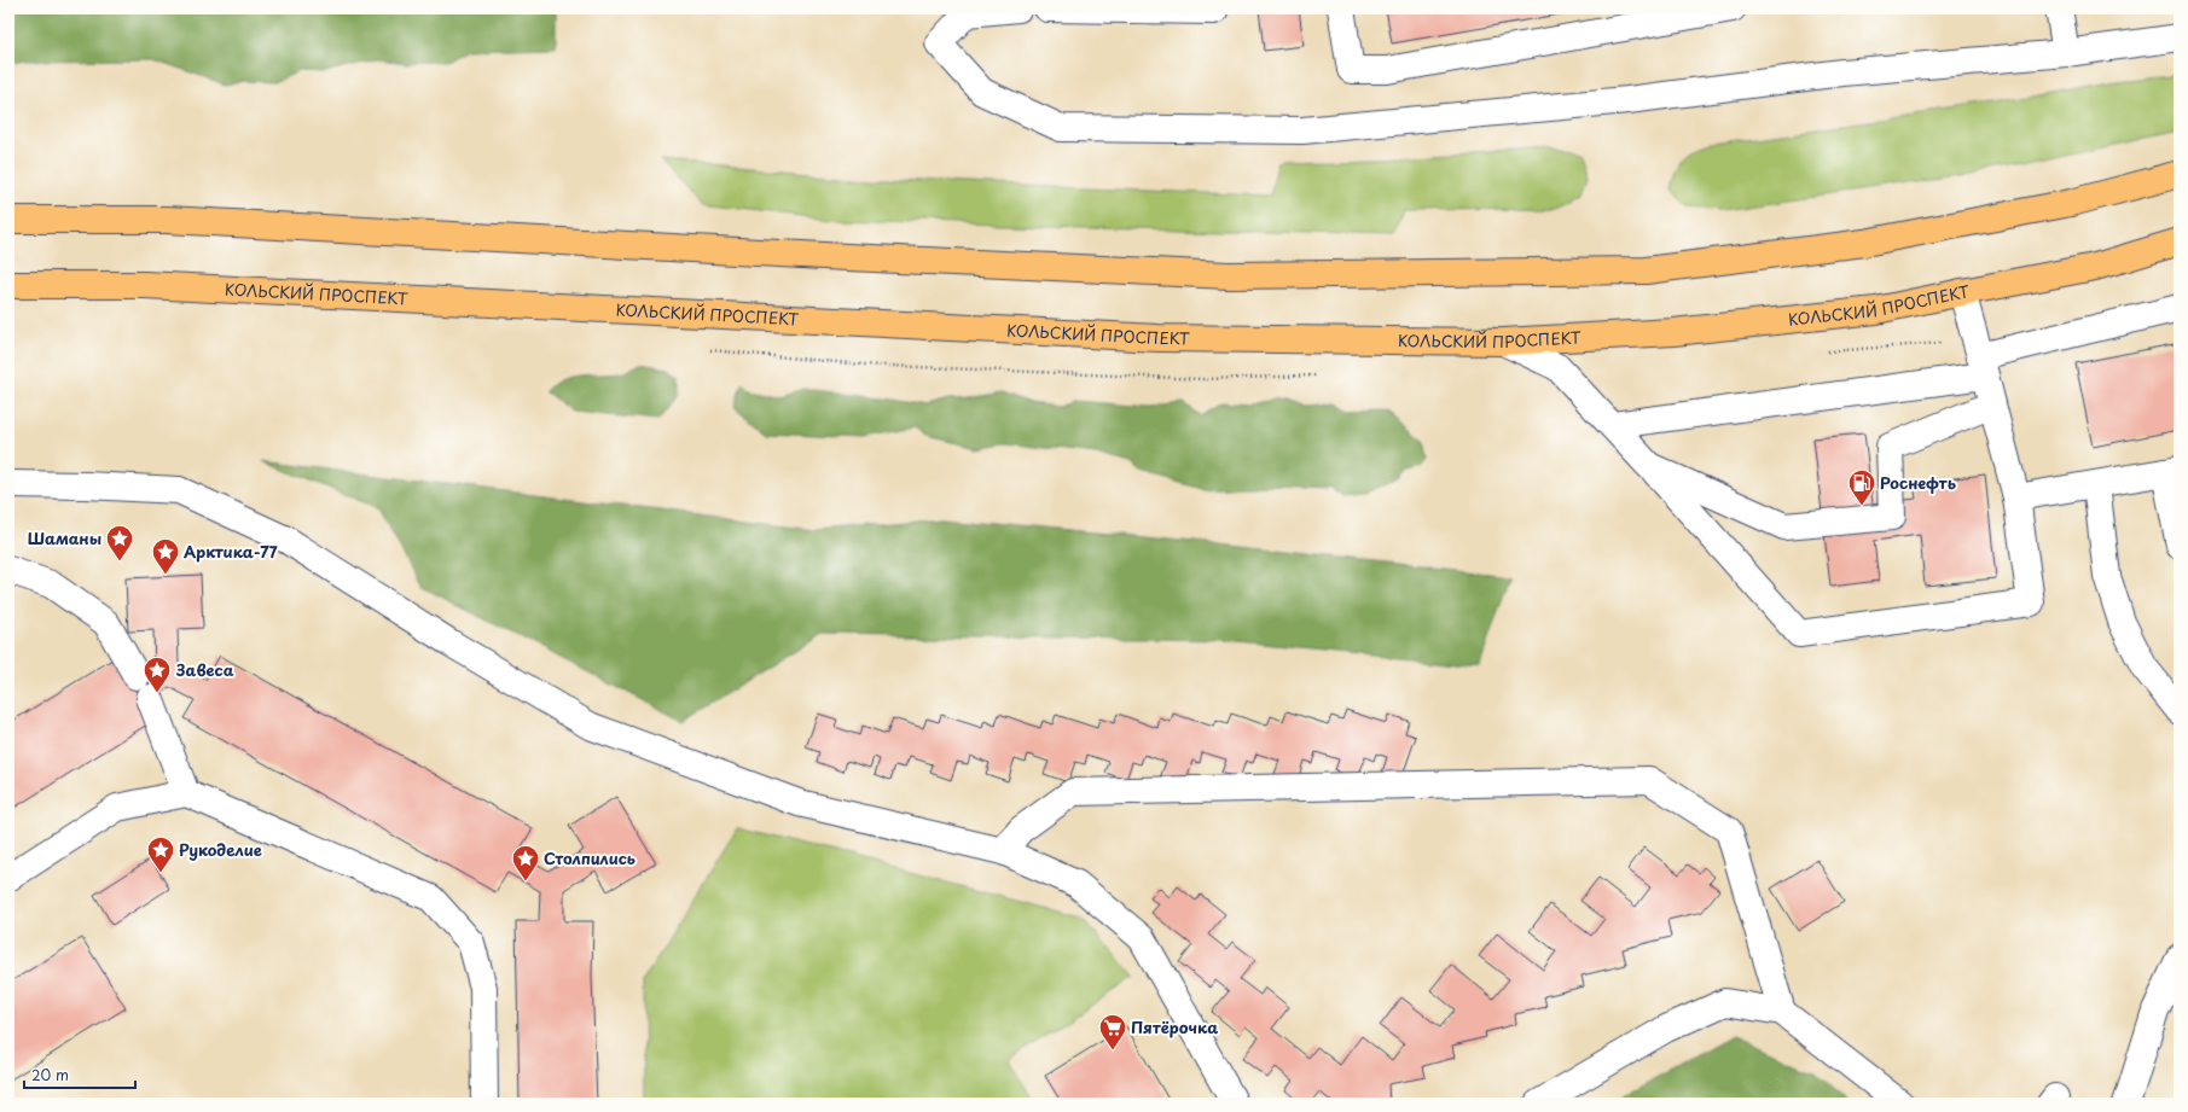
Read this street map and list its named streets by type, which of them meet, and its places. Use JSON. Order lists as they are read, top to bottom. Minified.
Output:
{"streets":{"main road":["КОЛЬСКИЙ ПРОСПЕКТ"]},"places":{"fuel station":["Роснефть"],"place":["Шаманы","Арктика-77","Завеса","Рукоделие","Столпились"],"supermarket":["Пятёрочка"]},"scale_bar":"20 m"}
